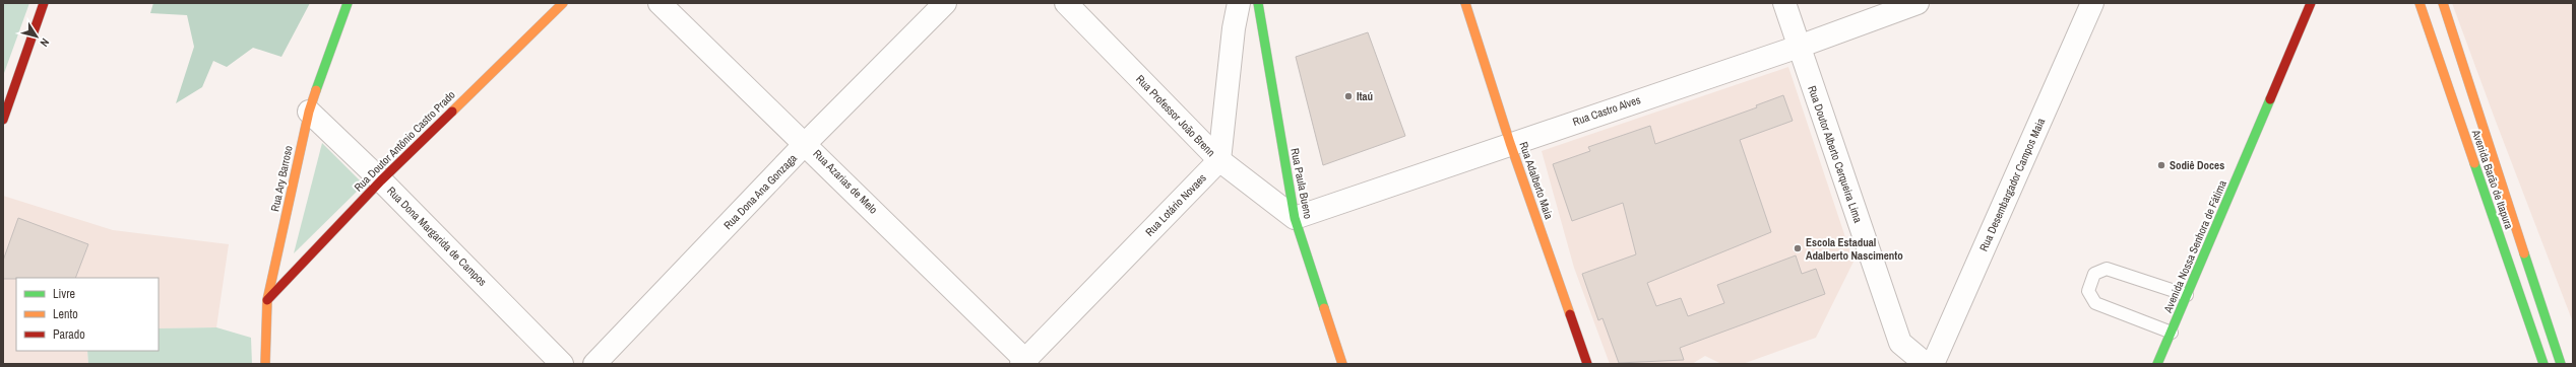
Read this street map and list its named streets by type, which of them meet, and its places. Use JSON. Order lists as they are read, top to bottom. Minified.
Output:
{"streets":{"main road":["Rua Doutor Antônio Castro Prado","Rua Ary Barroso","Avenida Barão de Itapura","Rua Adalberto Maia","Rua Paula Bueno","Avenida Nossa Senhora de Fátima"],"street":["Rua Castro Alves","Rua Professor João Brenn","Rua Doutor Alberto Cerqueira Lima","Rua Azarias de Melo","Rua Desembargador Campos Maia","Rua Dona Ana Gonzaga","Rua Lotário Novaes","Rua Dona Margarida de Campos"]},"crossings":[["Rua Castro Alves","Rua Professor João Brenn"],["Rua Castro Alves","Rua Doutor Alberto Cerqueira Lima"],["Rua Castro Alves","Rua Adalberto Maia"],["Rua Castro Alves","Rua Paula Bueno"],["Rua Professor João Brenn","Rua Paula Bueno"],["Rua Professor João Brenn","Rua Lotário Novaes"],["Rua Doutor Antônio Castro Prado","Rua Ary Barroso"],["Rua Doutor Antônio Castro Prado","Rua Dona Margarida de Campos"],["Rua Ary Barroso","Rua Dona Margarida de Campos"],["Rua Azarias de Melo","Rua Dona Ana Gonzaga"],["Rua Azarias de Melo","Rua Lotário Novaes"]],"places":["Itaú","Sodiê Doces","Escola Estadual Adalberto Nascimento"],"legend":["Livre","Lento","Parado"],"north":"bottom right"}
